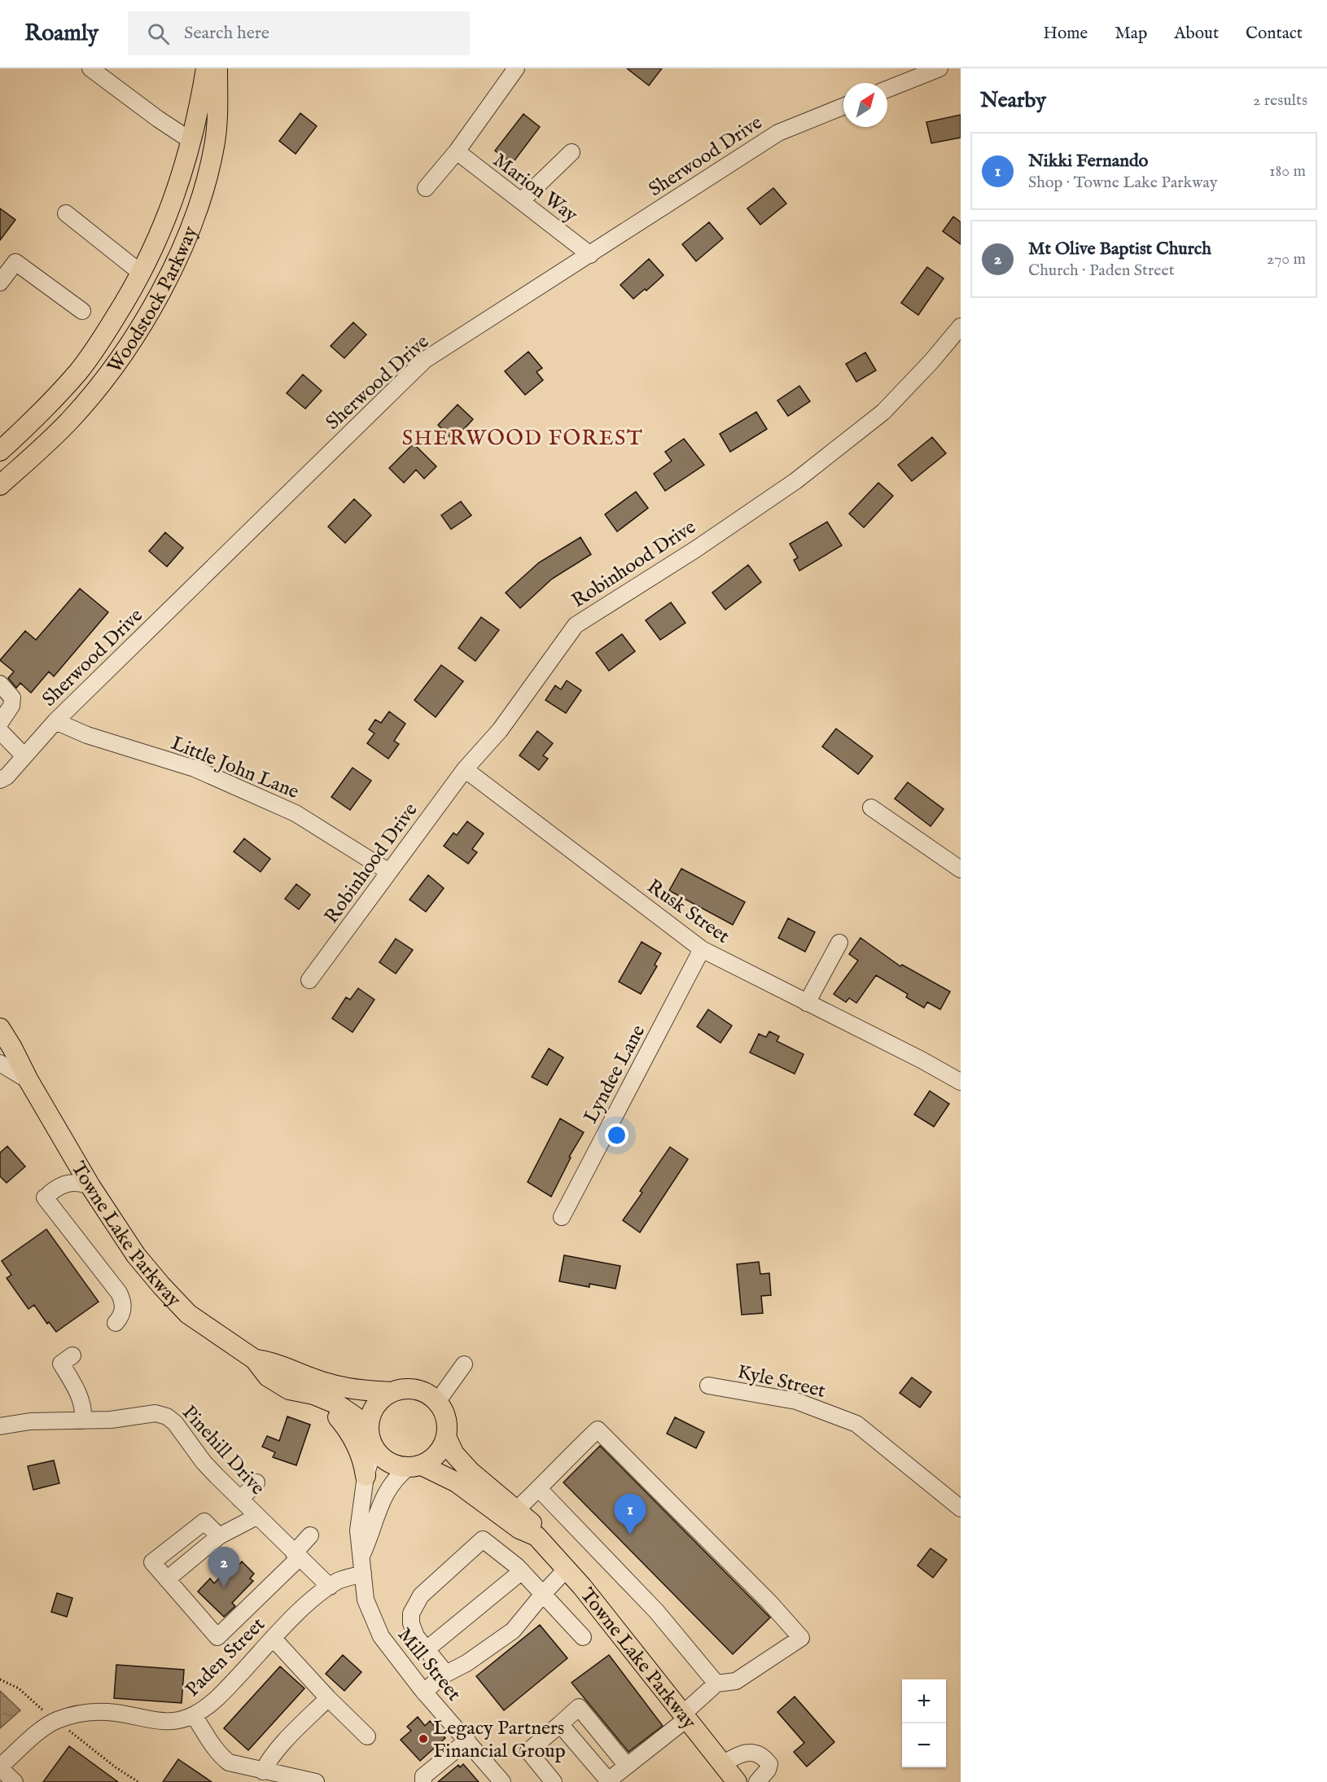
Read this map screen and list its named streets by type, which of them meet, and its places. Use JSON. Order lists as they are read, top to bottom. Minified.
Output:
{"streets":{"main road":["Woodstock Parkway","Towne Lake Parkway"],"street":["Sherwood Drive","Marion Way","Robinhood Drive","Little John Lane","Rusk Street","Lyndee Lane","Kyle Street","Pinehill Drive","Paden Street","Mill Street"]},"crossings":[["Sherwood Drive","Marion Way"],["Sherwood Drive","Little John Lane"],["Robinhood Drive","Little John Lane"],["Robinhood Drive","Rusk Street"],["Rusk Street","Lyndee Lane"],["Towne Lake Parkway","Mill Street"],["Pinehill Drive","Paden Street"],["Paden Street","Mill Street"]],"districts":["SHERWOOD FOREST"],"places":["Legacy Partners Financial Group"],"north":"top right","page":{"header":"Roamly","search":"Search here","nav":["Home","Map","About","Contact"],"heading":["Nearby","2 results"],"list":[{"mark":"1","name":"Nikki Fernando","note":"Shop · Towne Lake Parkway","value":"180 m"},{"mark":"2","name":"Mt Olive Baptist Church","note":"Church · Paden Street","value":"270 m"}],"pins":["1","2"],"map_buttons":["+","−"]}}
